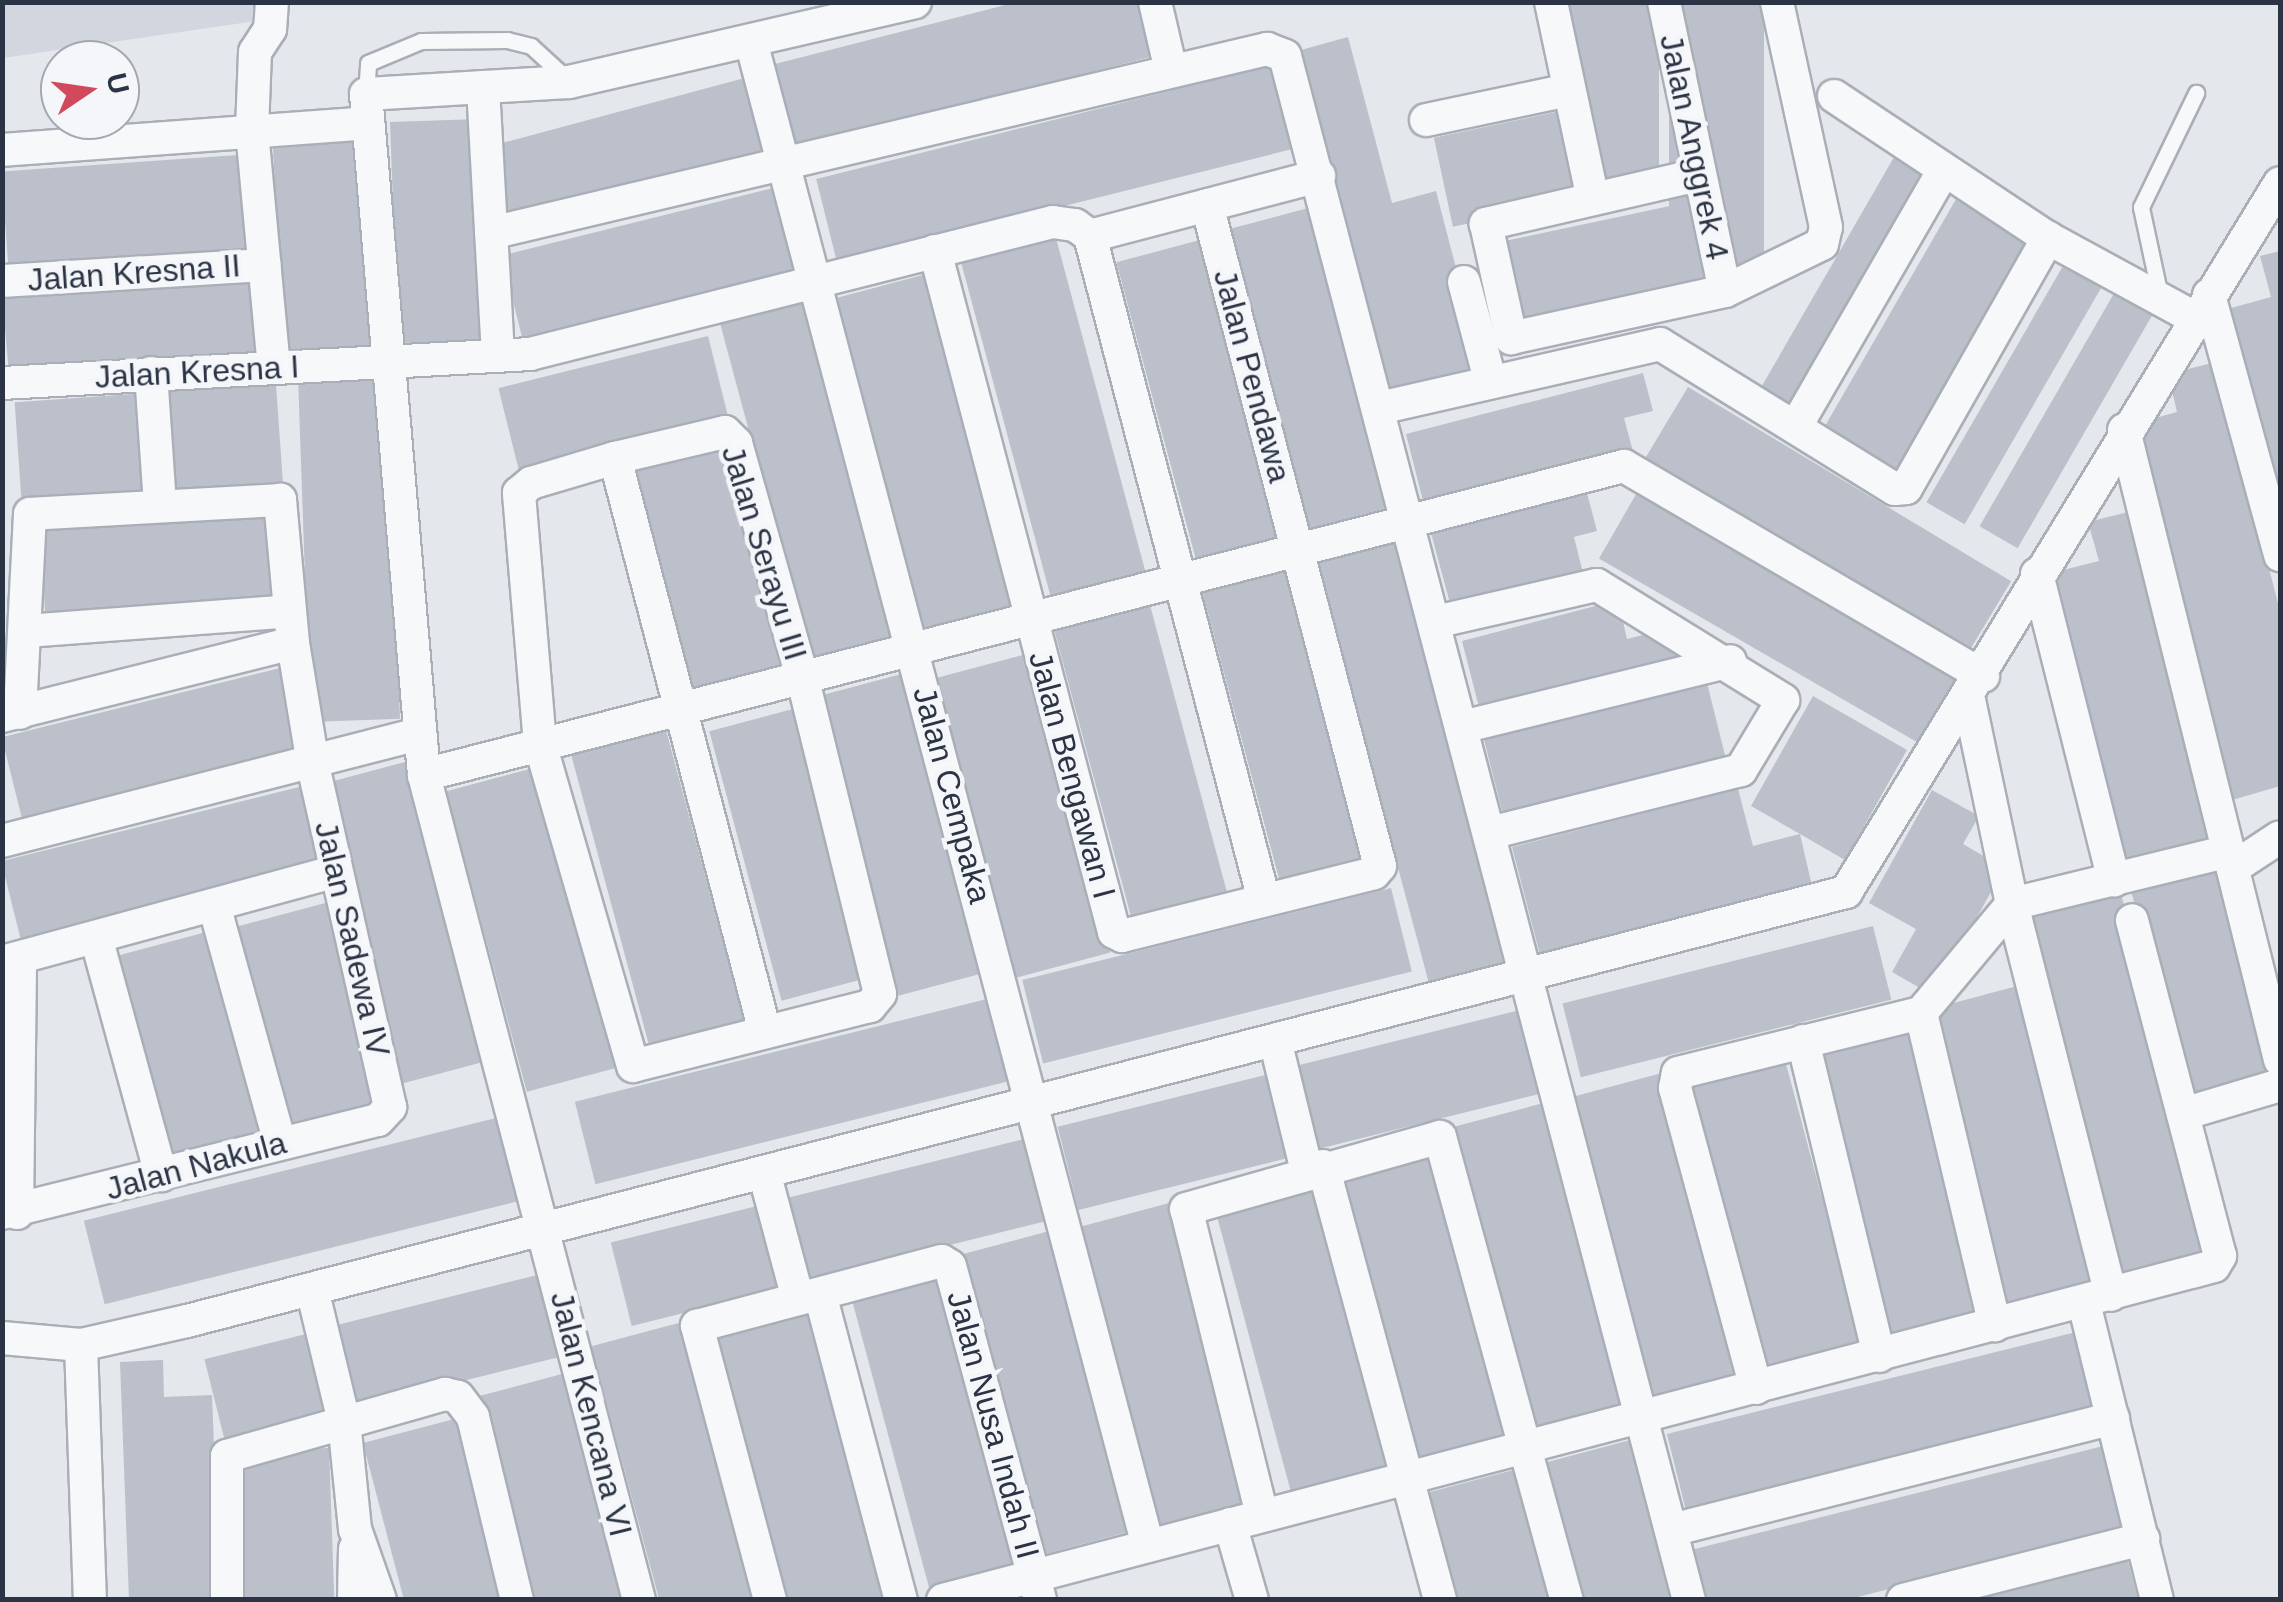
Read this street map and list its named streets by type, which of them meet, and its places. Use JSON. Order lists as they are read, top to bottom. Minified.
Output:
{"streets":{"street":["Jalan Anggrek 4","Jalan Kresna II","Jalan Kresna I","Jalan Pendawa","Jalan Serayu III","Jalan Bengawan I","Jalan Cempaka","Jalan Sadewa IV","Jalan Nakula","Jalan Kencana VI","Jalan Nusa Indah II"]},"crossings":[["Jalan Kresna I","Jalan Bengawan I"],["Jalan Kresna I","Jalan Cempaka"],["Jalan Kresna I","Jalan Kencana VI"],["Jalan Pendawa","Jalan Bengawan I"],["Jalan Sadewa IV","Jalan Nakula"]],"north":"right"}
